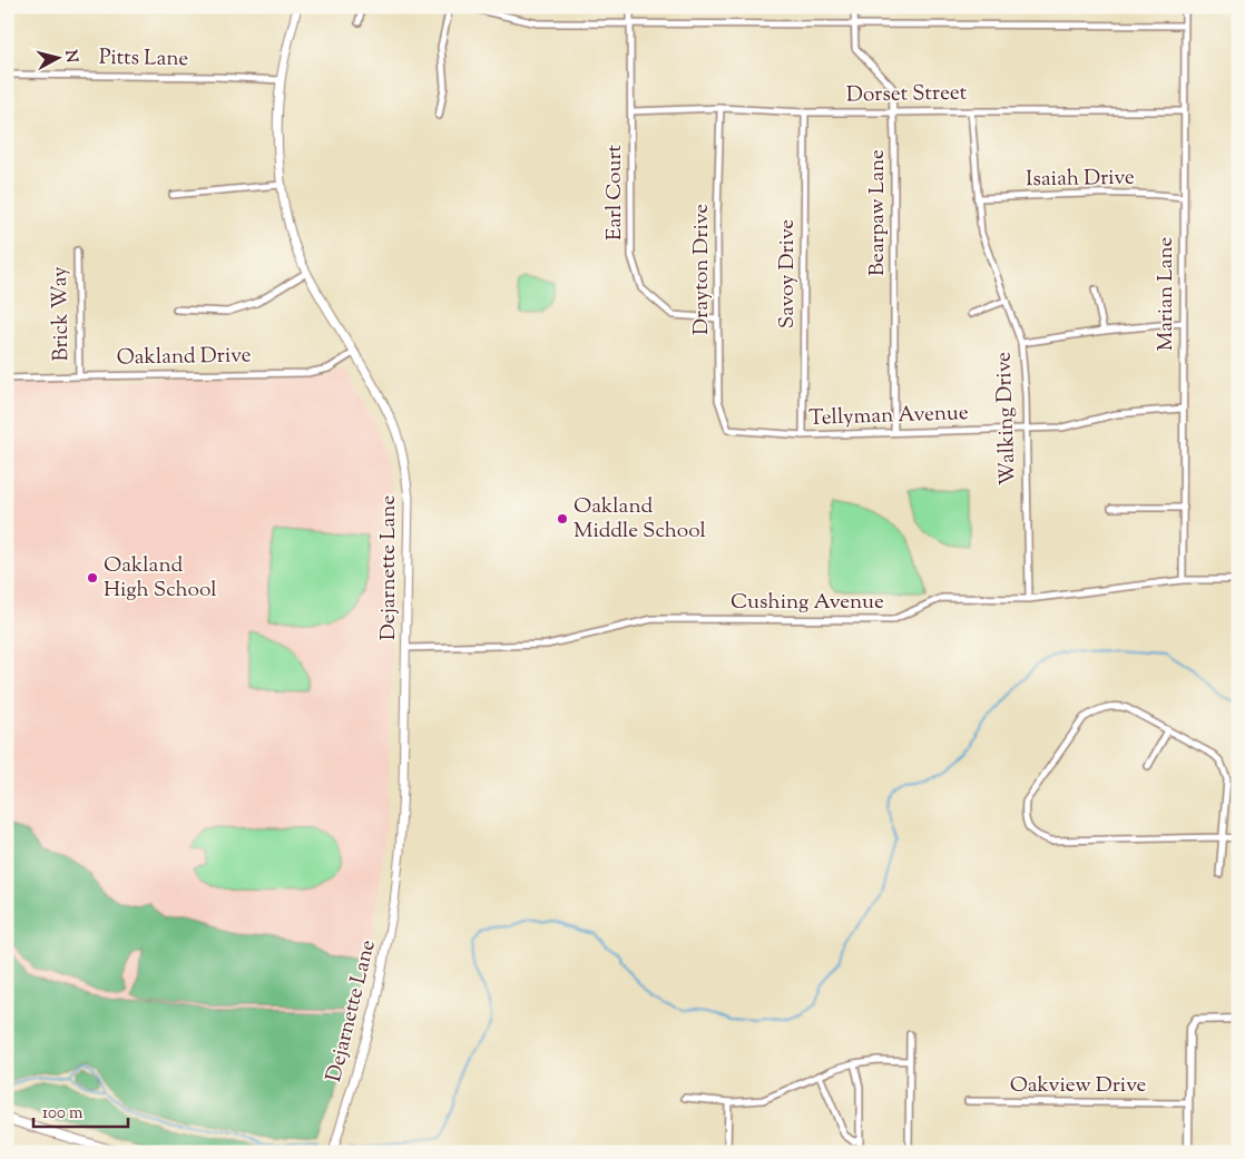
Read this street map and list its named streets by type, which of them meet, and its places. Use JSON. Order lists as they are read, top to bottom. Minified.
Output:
{"streets":{"main road":["Dejarnette Lane"],"street":["Pitts Lane","Dorset Street","Isaiah Drive","Earl Court","Bearpaw Lane","Drayton Drive","Savoy Drive","Marian Lane","Brick Way","Oakland Drive","Tellyman Avenue","Walking Drive","Cushing Avenue","Oakview Drive"]},"crossings":[["Pitts Lane","Dejarnette Lane"],["Dorset Street","Earl Court"],["Dorset Street","Bearpaw Lane"],["Dorset Street","Drayton Drive"],["Dorset Street","Savoy Drive"],["Dorset Street","Marian Lane"],["Dorset Street","Walking Drive"],["Isaiah Drive","Marian Lane"],["Isaiah Drive","Walking Drive"],["Earl Court","Drayton Drive"],["Bearpaw Lane","Tellyman Avenue"],["Drayton Drive","Tellyman Avenue"],["Savoy Drive","Tellyman Avenue"],["Marian Lane","Tellyman Avenue"],["Marian Lane","Cushing Avenue"],["Brick Way","Oakland Drive"],["Oakland Drive","Dejarnette Lane"],["Tellyman Avenue","Walking Drive"],["Walking Drive","Cushing Avenue"],["Dejarnette Lane","Cushing Avenue"]],"places":["Oakland Middle School","Oakland High School"],"scale_bar":"100 m","north":"right"}
